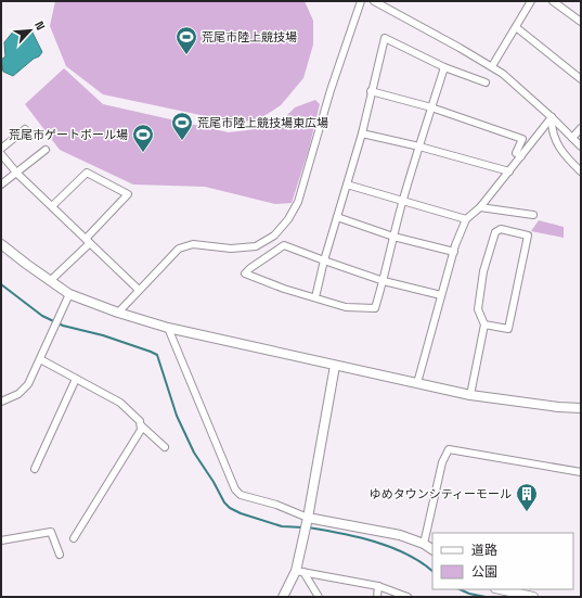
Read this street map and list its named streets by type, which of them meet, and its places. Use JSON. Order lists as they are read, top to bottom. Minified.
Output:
{"places":{"sports":["荒尾市陸上競技場","荒尾市陸上競技場東広場","荒尾市ゲートボール場"],"building":["ゆめタウンシティーモール"]},"legend":["道路","公園"],"north":"top right"}
